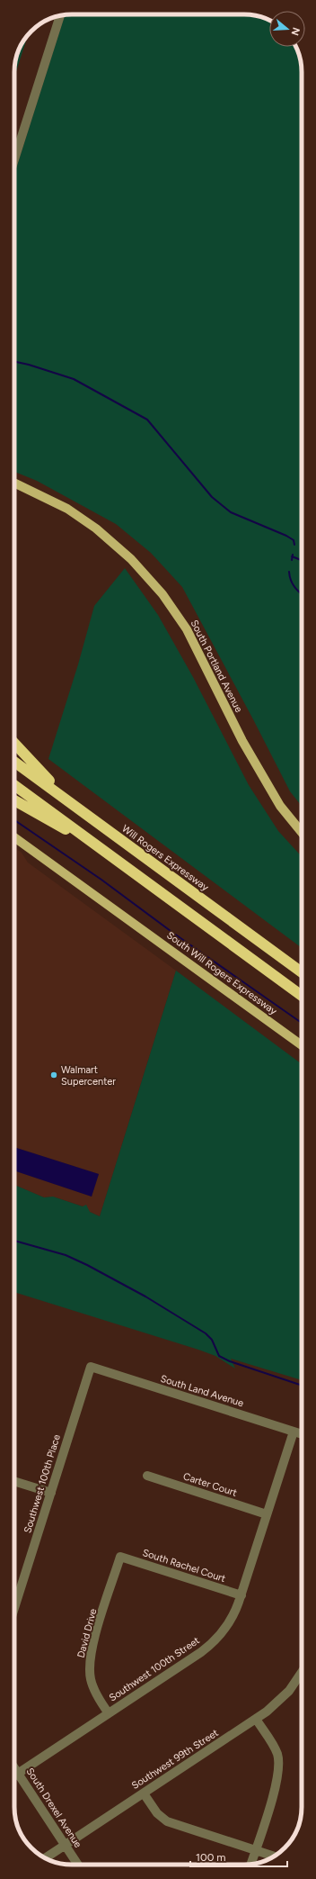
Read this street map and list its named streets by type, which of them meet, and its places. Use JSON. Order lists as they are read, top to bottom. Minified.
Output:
{"streets":{"highway":["Will Rogers Expressway"],"main road":["South Portland Avenue","South Will Rogers Expressway"],"street":["South Land Avenue","Southwest 100th Place","Carter Court","South Rachel Court","David Drive","Southwest 100th Street","Southwest 99th Street","South Drexel Avenue"]},"crossings":[["South Land Avenue","Southwest 100th Place"],["South Land Avenue","Southwest 100th Street"],["Carter Court","Southwest 100th Street"],["South Rachel Court","David Drive"],["South Rachel Court","Southwest 100th Street"],["David Drive","Southwest 100th Street"],["Southwest 100th Street","South Drexel Avenue"],["Southwest 99th Street","South Drexel Avenue"]],"places":["Walmart Supercenter"],"scale_bar":"100 m","north":"right"}
